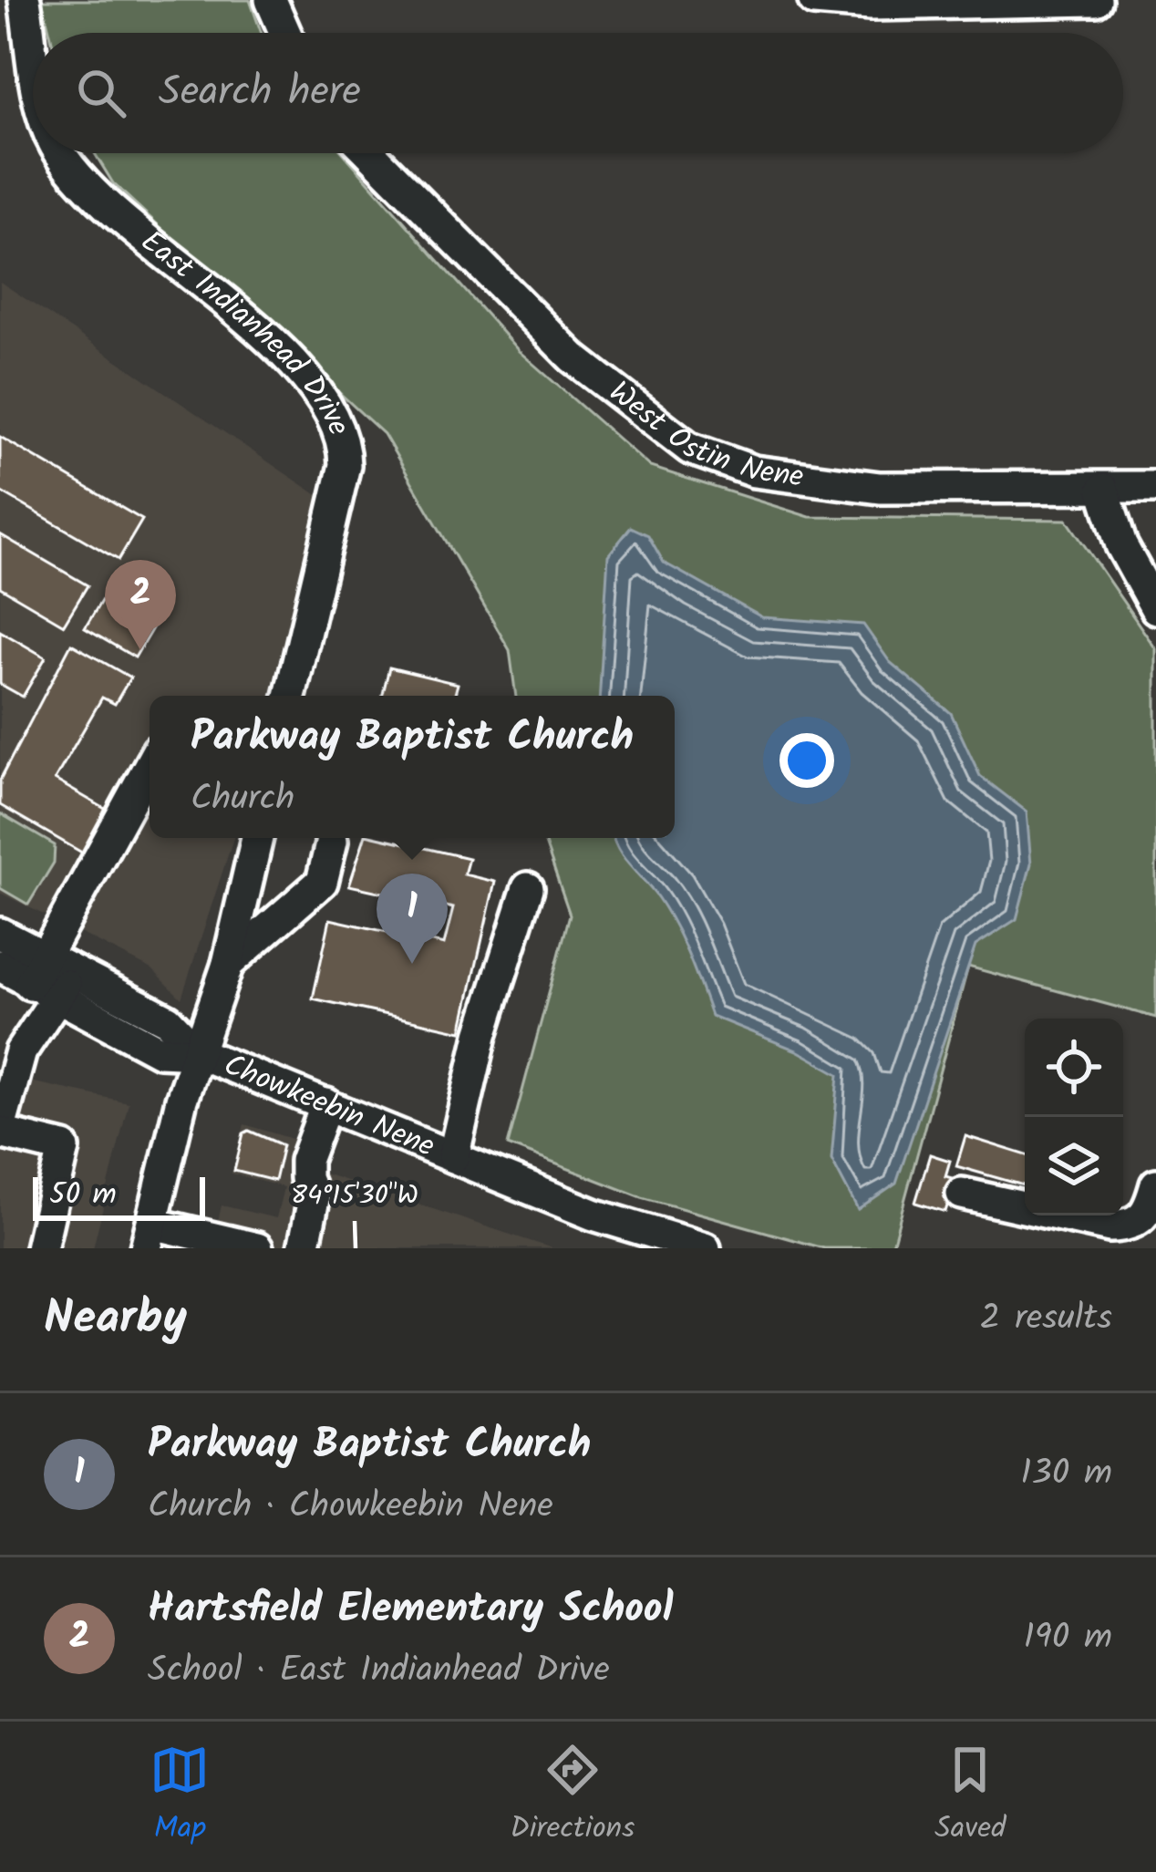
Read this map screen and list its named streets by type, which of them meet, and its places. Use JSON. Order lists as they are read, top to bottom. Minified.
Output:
{"streets":{"street":["East Indianhead Drive","West Ostin Nene","Chowkeebin Nene"]},"scale_bar":"50 m","page":{"search":"Search here","pins":["2","1"],"popup":["Parkway Baptist Church","Church"],"scale":"50 m","heading":["Nearby","2 results"],"list":[{"mark":"1","name":"Parkway Baptist Church","note":"Church · Chowkeebin Nene","value":"130 m"},{"mark":"2","name":"Hartsfield Elementary School","note":"School · East Indianhead Drive","value":"190 m"}],"nav":["Map","Directions","Saved"]},"coordinates":["84°15'30\"W"]}
